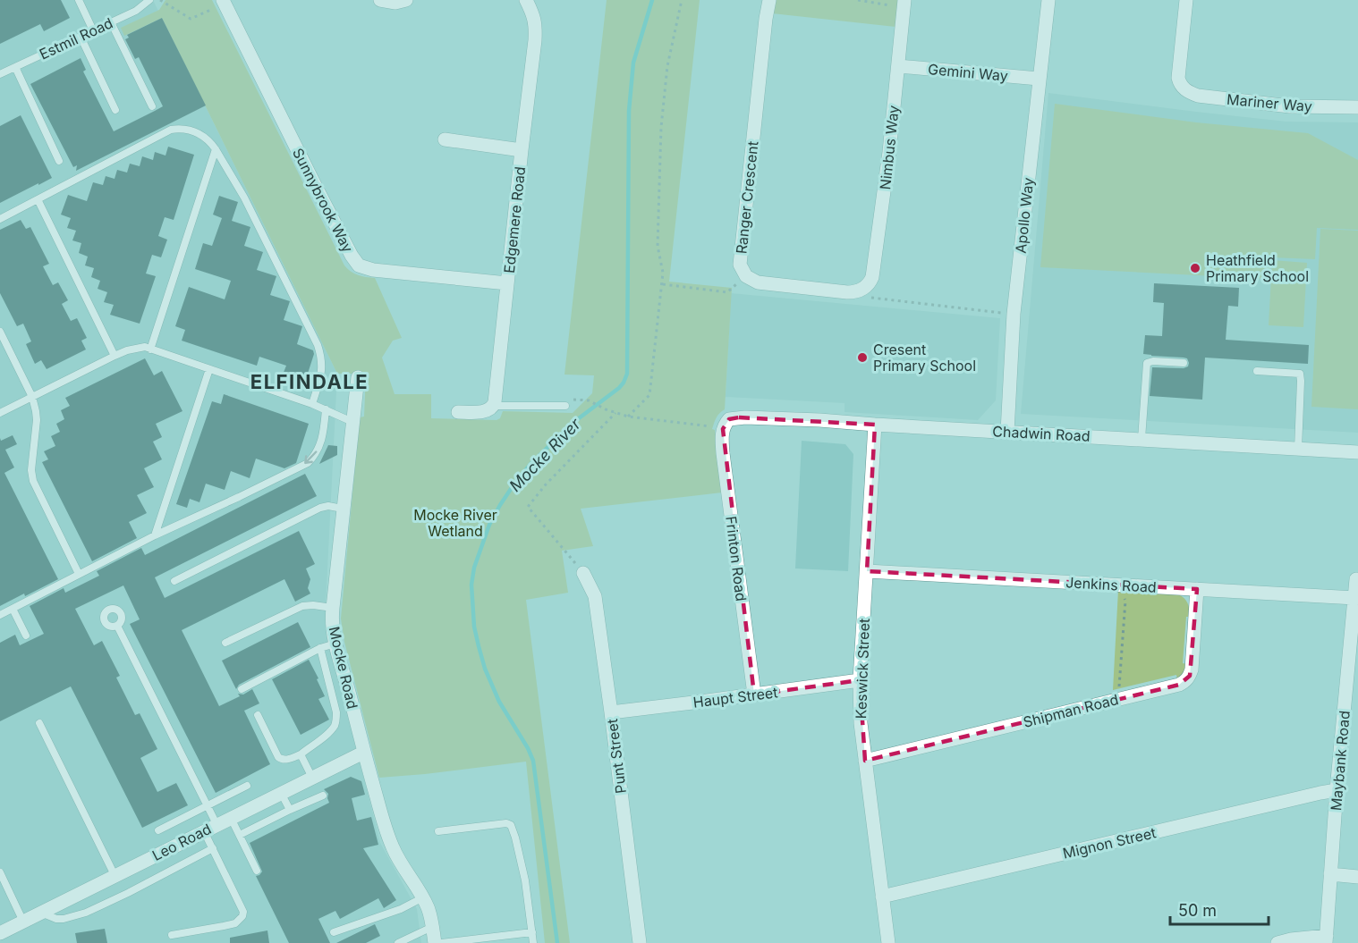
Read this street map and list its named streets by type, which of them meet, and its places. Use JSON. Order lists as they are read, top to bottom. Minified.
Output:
{"streets":{"street":["Gemini Way","Mariner Way","Nimbus Way","Ranger Crescent","Sunnybrook Way","Apollo Way","Edgemere Road","Chadwin Road","Frinton Road","Jenkins Road","Mocke Road","Keswick Street","Haupt Street","Shipman Road","Punt Street","Maybank Road","Leo Road","Mignon Street"],"lane":["Estmil Road"]},"crossings":[["Gemini Way","Nimbus Way"],["Gemini Way","Apollo Way"],["Nimbus Way","Ranger Crescent"],["Sunnybrook Way","Edgemere Road"],["Apollo Way","Chadwin Road"],["Chadwin Road","Frinton Road"],["Chadwin Road","Keswick Street"],["Frinton Road","Haupt Street"],["Jenkins Road","Keswick Street"],["Jenkins Road","Shipman Road"],["Jenkins Road","Maybank Road"],["Mocke Road","Leo Road"],["Keswick Street","Haupt Street"],["Keswick Street","Shipman Road"],["Keswick Street","Mignon Street"],["Haupt Street","Punt Street"],["Maybank Road","Mignon Street"]],"districts":["ELFINDALE"],"water":["Mocke River"],"parks":["Mocke River Wetland"],"places":["Heathfield Primary School","Cresent Primary School"],"scale_bar":"50 m"}
